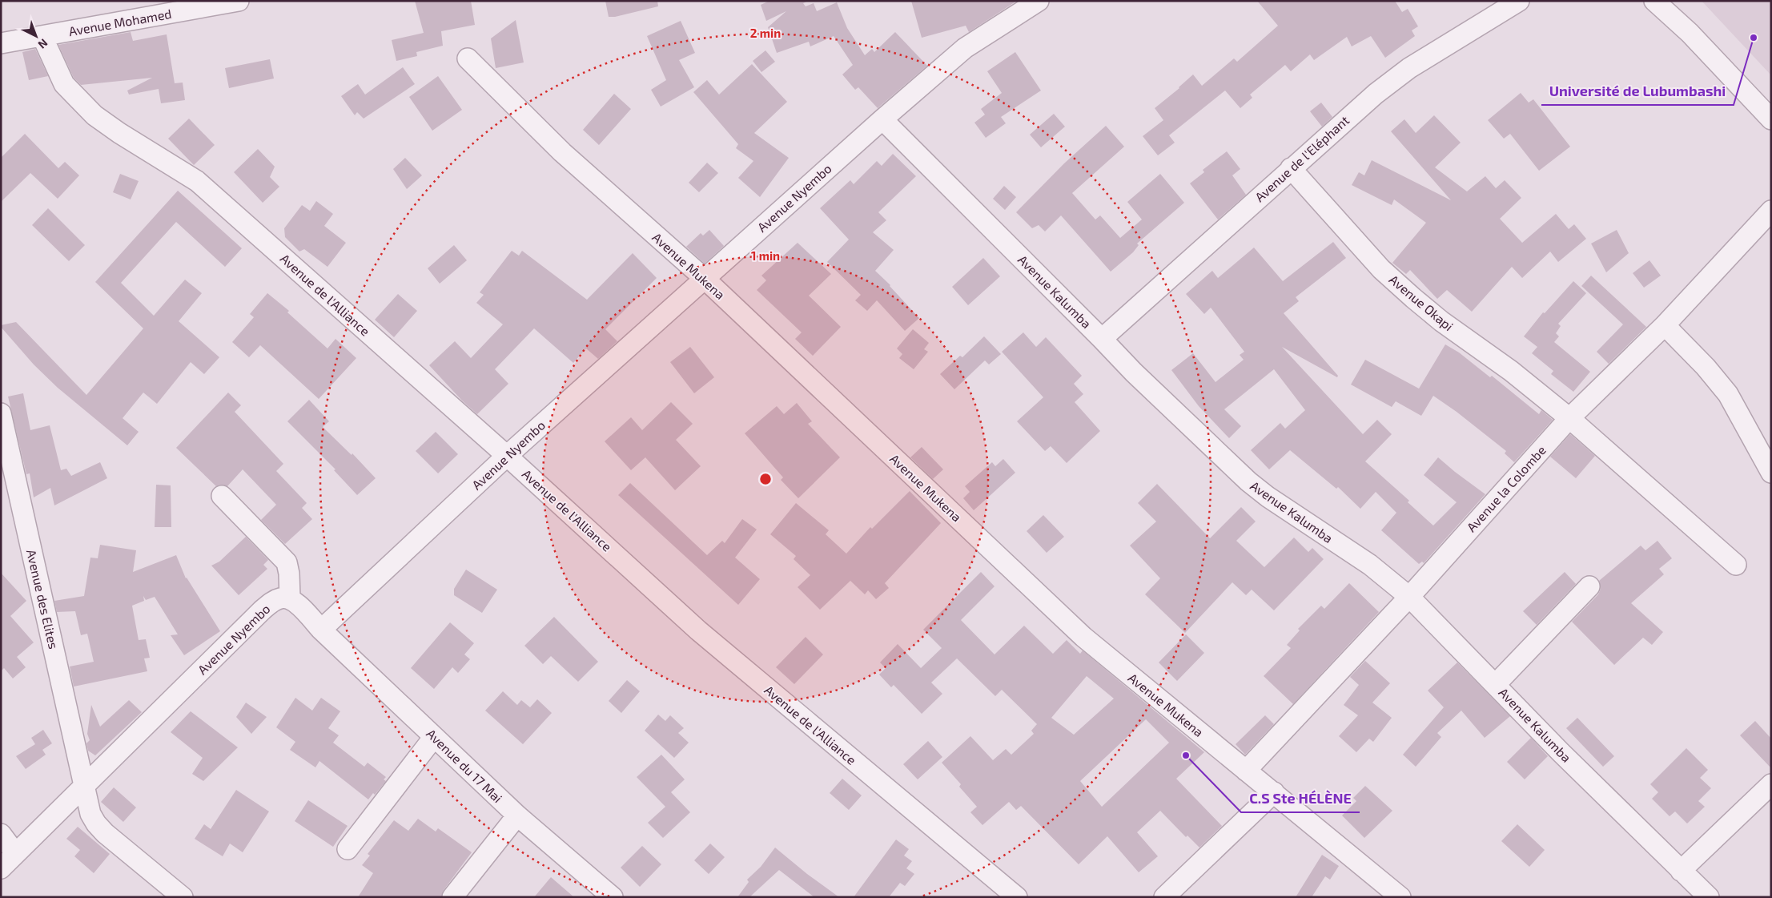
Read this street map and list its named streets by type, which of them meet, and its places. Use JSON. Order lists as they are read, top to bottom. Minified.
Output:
{"streets":{"street":["Avenue Mohamed","Avenue de l'Eléphant","Avenue Nyembo","Avenue Mukena","Avenue Kalumba","Avenue de l'Alliance","Avenue Okapi","Avenue la Colombe","Avenue des Elites","Avenue du 17 Mai"]},"crossings":[["Avenue Mohamed","Avenue de l'Alliance"],["Avenue de l'Eléphant","Avenue Kalumba"],["Avenue de l'Eléphant","Avenue Okapi"],["Avenue Nyembo","Avenue Mukena"],["Avenue Nyembo","Avenue Kalumba"],["Avenue Nyembo","Avenue de l'Alliance"],["Avenue Nyembo","Avenue des Elites"],["Avenue Nyembo","Avenue du 17 Mai"],["Avenue Mukena","Avenue la Colombe"],["Avenue Kalumba","Avenue la Colombe"],["Avenue Okapi","Avenue la Colombe"]],"places":["Université de Lubumbashi","C.S Ste HÉLÈNE"],"north":"bottom right","rings":["2 min","1 min"]}
